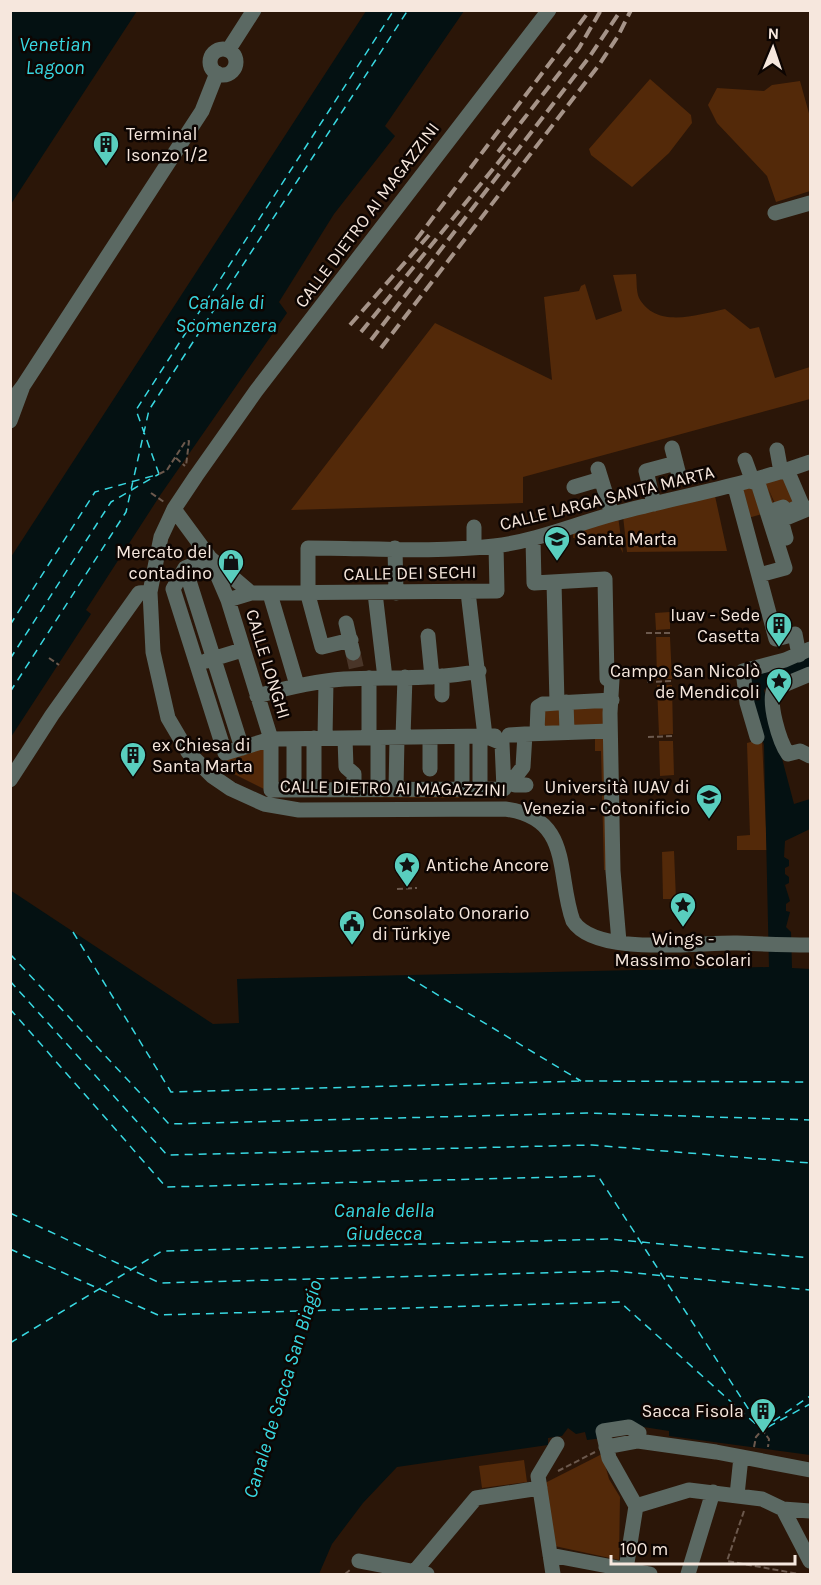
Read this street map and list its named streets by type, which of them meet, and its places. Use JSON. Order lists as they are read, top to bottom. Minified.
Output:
{"streets":{"street":["CALLE DIETRO AI MAGAZZINI","CALLE LARGA SANTA MARTA","CALLE DEI SECHI","CALLE LONGHI"]},"crossings":[["CALLE LARGA SANTA MARTA","CALLE DEI SECHI"],["CALLE DEI SECHI","CALLE LONGHI"]],"water":["Venetian Lagoon","Canale di Scomenzera","Canale della Giudecca","Canale de Sacca San Biagio"],"places":{"building":["Terminal Isonzo 1/2","Iuav - Sede Casetta","ex Chiesa di Santa Marta","Sacca Fisola"],"school or university":["Santa Marta","Università IUAV di Venezia - Cotonificio"],"shop":["Mercato del contadino"],"place":["Campo San Nicolò de Mendicoli","Antiche Ancore","Wings - Massimo Scolari"],"public building":["Consolato Onorario di Türkiye"]},"scale_bar":"100 m","north":"top"}
